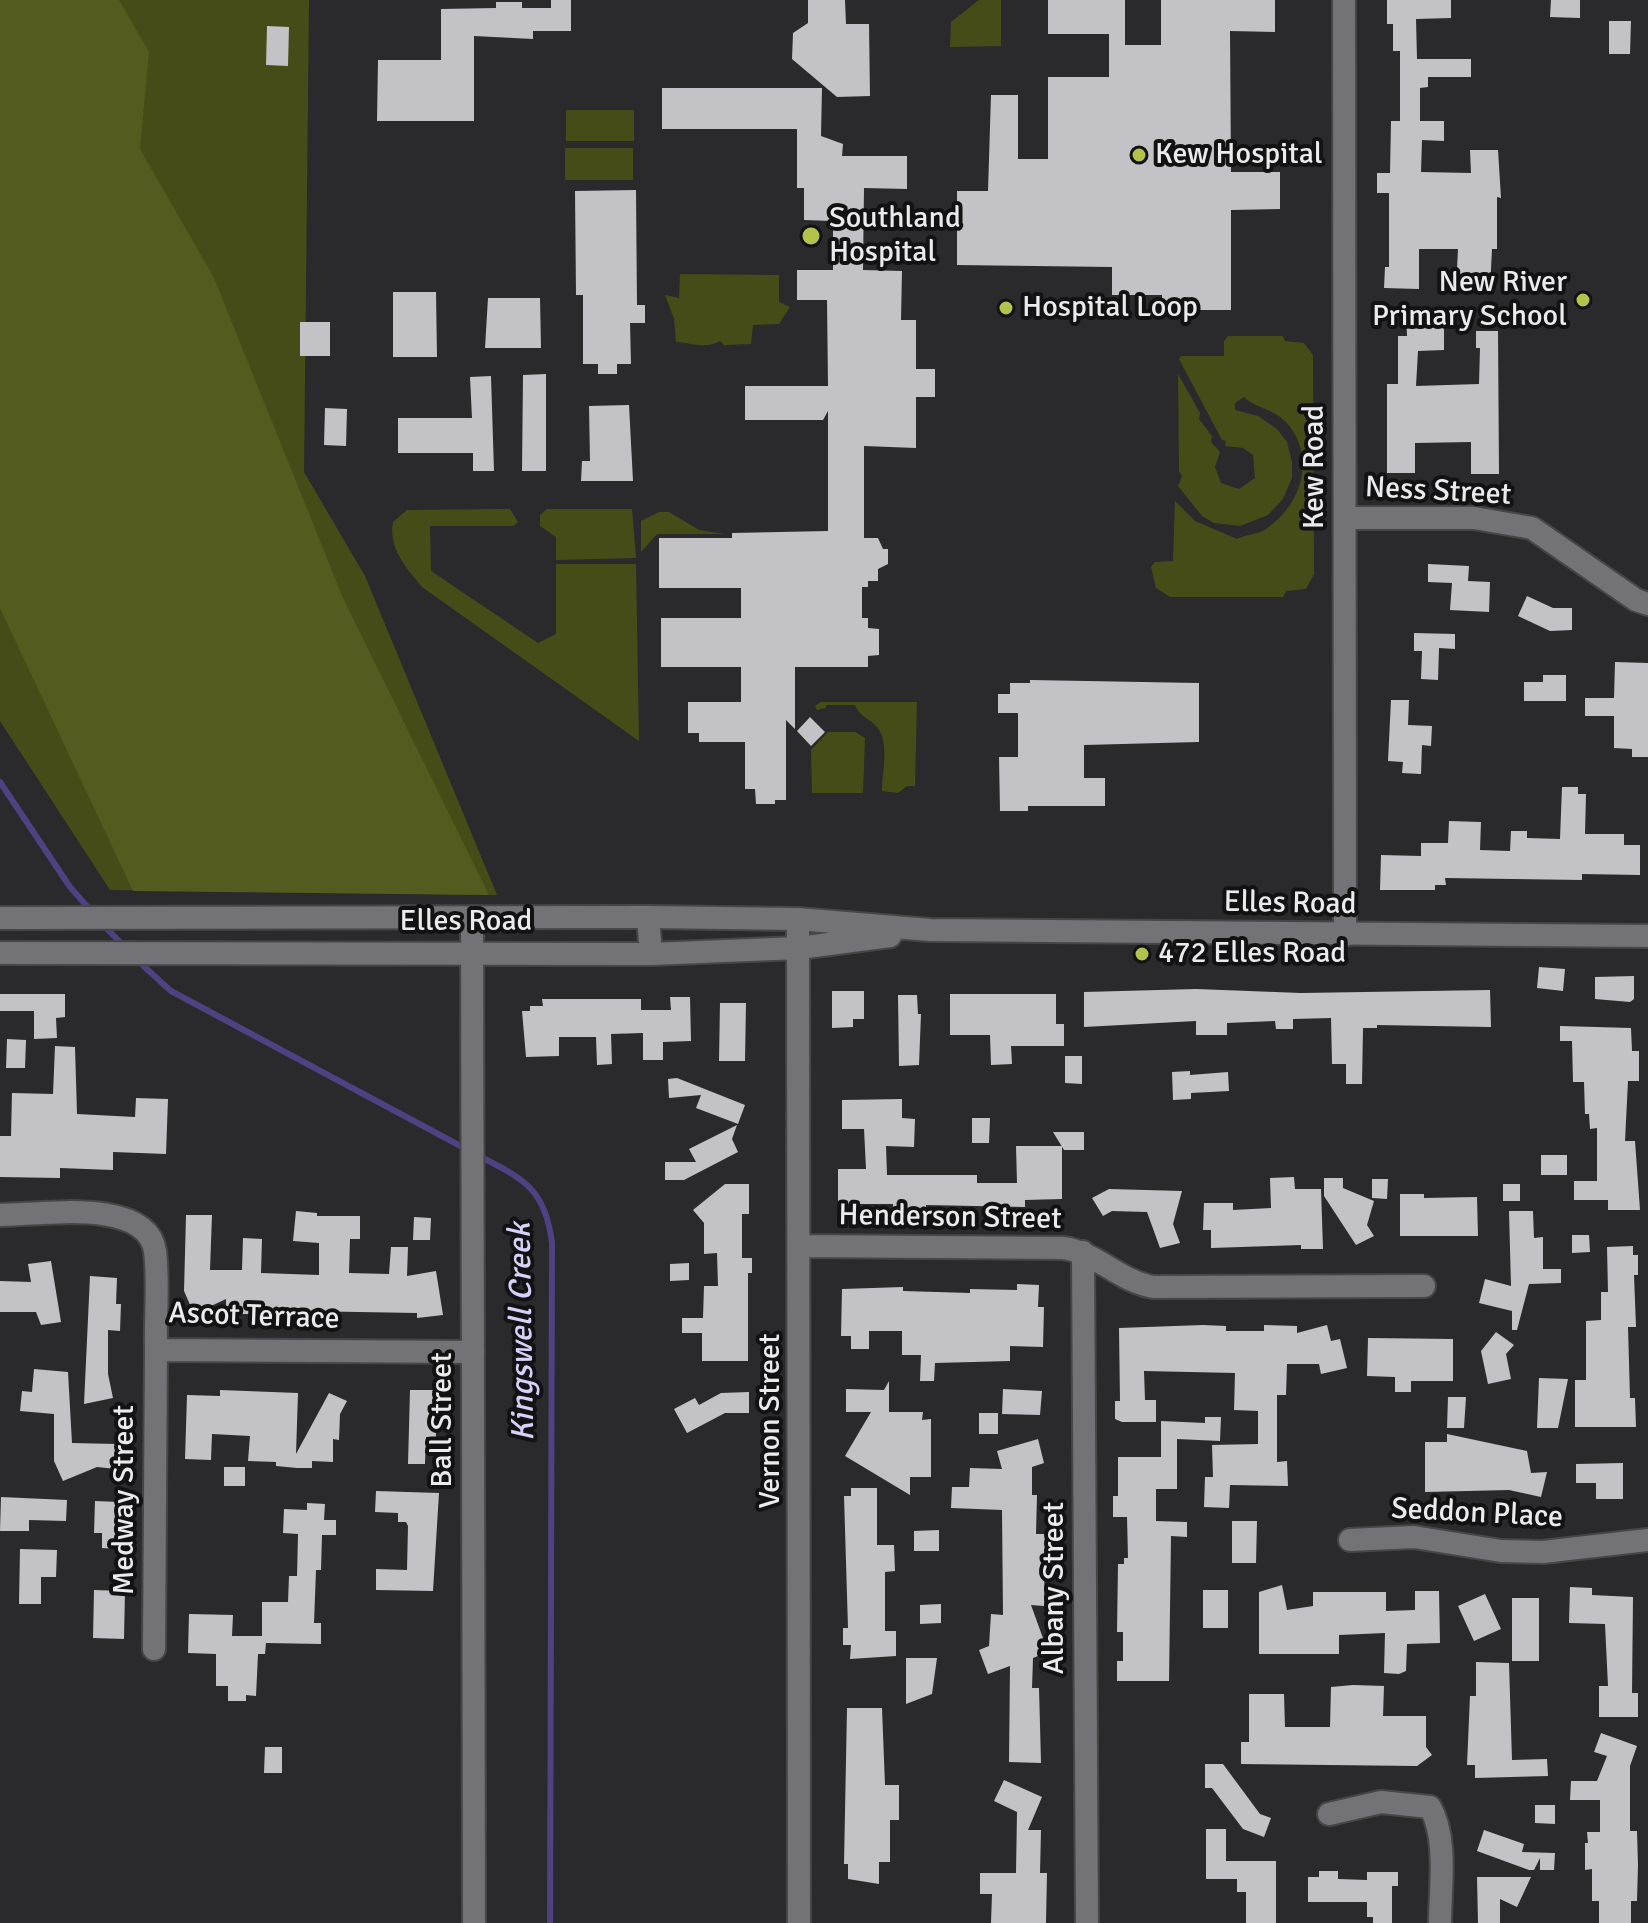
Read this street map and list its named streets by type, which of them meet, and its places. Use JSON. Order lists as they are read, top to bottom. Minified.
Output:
{"streets":{"street":["Kew Road","Ness Street","Elles Road","Henderson Street","Ascot Terrace","Ball Street","Vernon Street","Medway Street","Seddon Place","Albany Street"]},"crossings":[["Kew Road","Ness Street"],["Kew Road","Elles Road"],["Elles Road","Ball Street"],["Elles Road","Vernon Street"],["Henderson Street","Vernon Street"],["Henderson Street","Albany Street"],["Ascot Terrace","Ball Street"],["Ascot Terrace","Medway Street"]],"water":["Kingswell Creek"],"places":["Kew Hospital","Southland Hospital","New River Primary School","Hospital Loop","472 Elles Road"]}
